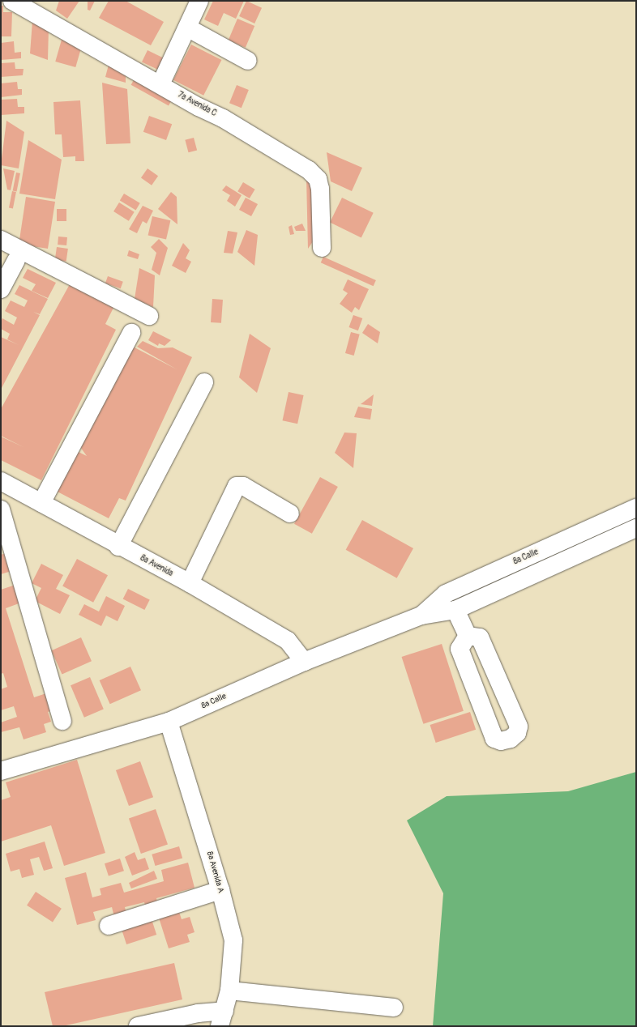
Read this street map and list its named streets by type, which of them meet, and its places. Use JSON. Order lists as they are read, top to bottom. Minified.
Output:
{"streets":{"street":["7a Avenida C","8a Calle","8a Avenida","8a Avenida A"]},"crossings":[["8a Calle","8a Avenida"],["8a Calle","8a Avenida A"]]}
